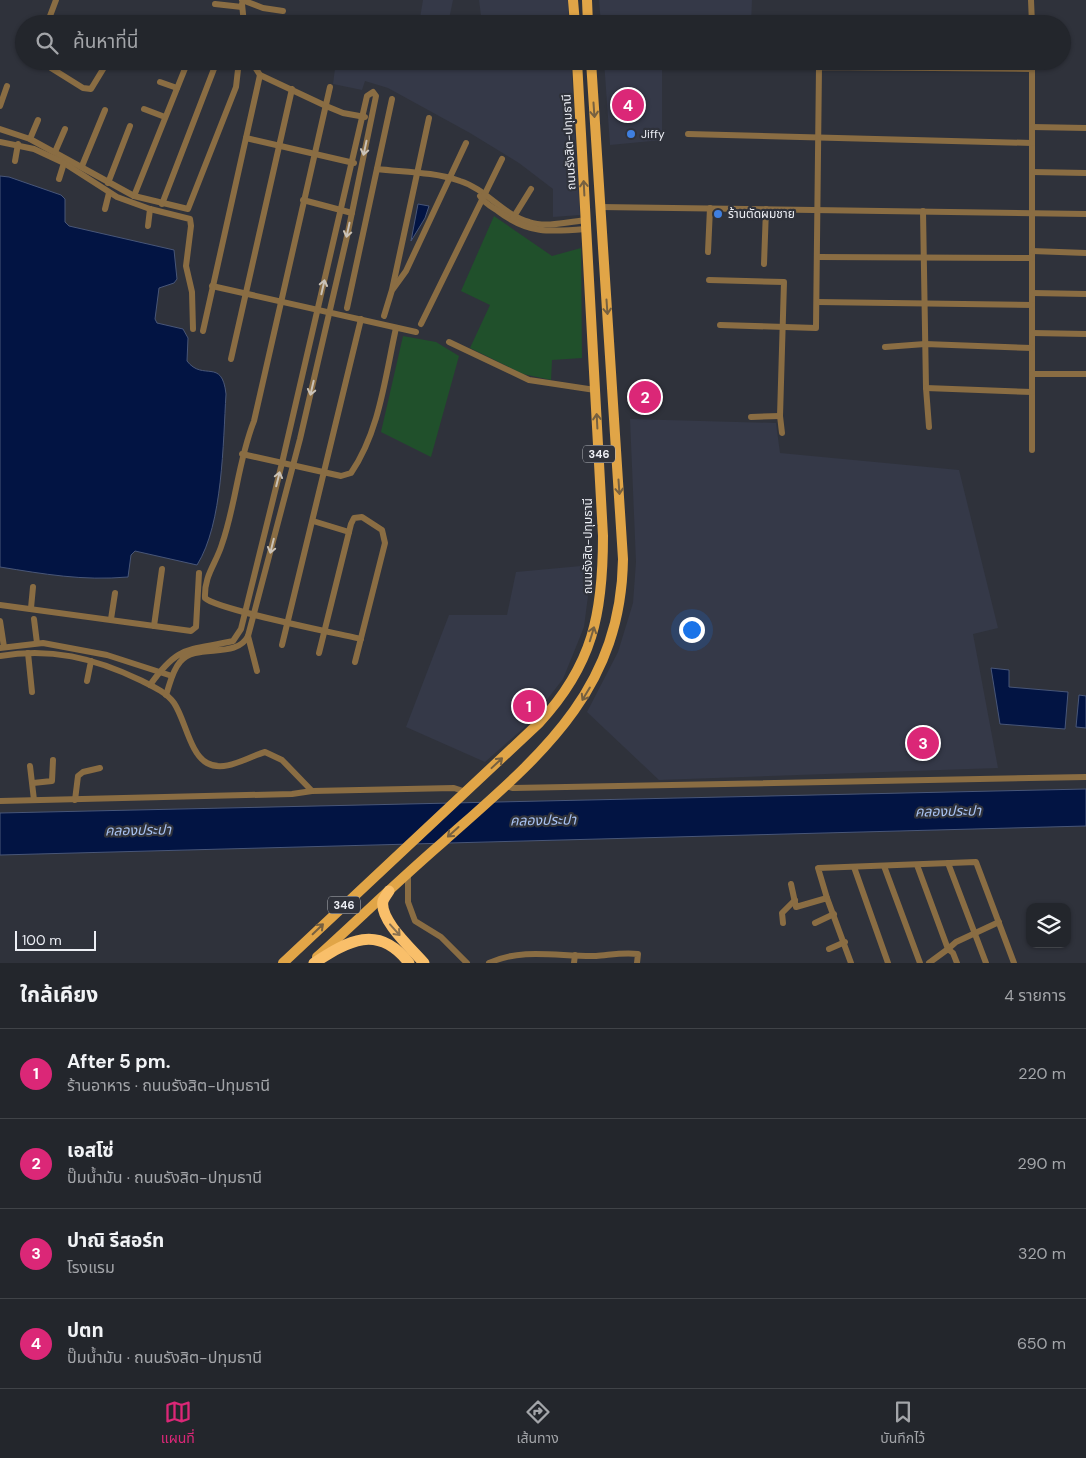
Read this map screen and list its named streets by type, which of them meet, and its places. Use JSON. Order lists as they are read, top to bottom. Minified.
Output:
{"streets":{"main road":["ถนนรังสิต-ปทุมธานี","346"]},"water":["คลองประปา"],"places":["Jiffy","ร้านตัดผมชาย"],"scale_bar":"100 m","page":{"search":"ค้นหาที่นี่","pins":["4","2","1","3"],"scale":"100 m","heading":["ใกล้เคียง","4 รายการ"],"list":[{"mark":"1","name":"After 5 pm.","note":"ร้านอาหาร · ถนนรังสิต-ปทุมธานี","value":"220 m"},{"mark":"2","name":"เอสโซ่","note":"ปั๊มน้ำมัน · ถนนรังสิต-ปทุมธานี","value":"290 m"},{"mark":"3","name":"ปาณิ รีสอร์ท","note":"โรงแรม","value":"320 m"},{"mark":"4","name":"ปตท","note":"ปั๊มน้ำมัน · ถนนรังสิต-ปทุมธานี","value":"650 m"}],"nav":["แผนที่","เส้นทาง","บันทึกไว้"]}}
